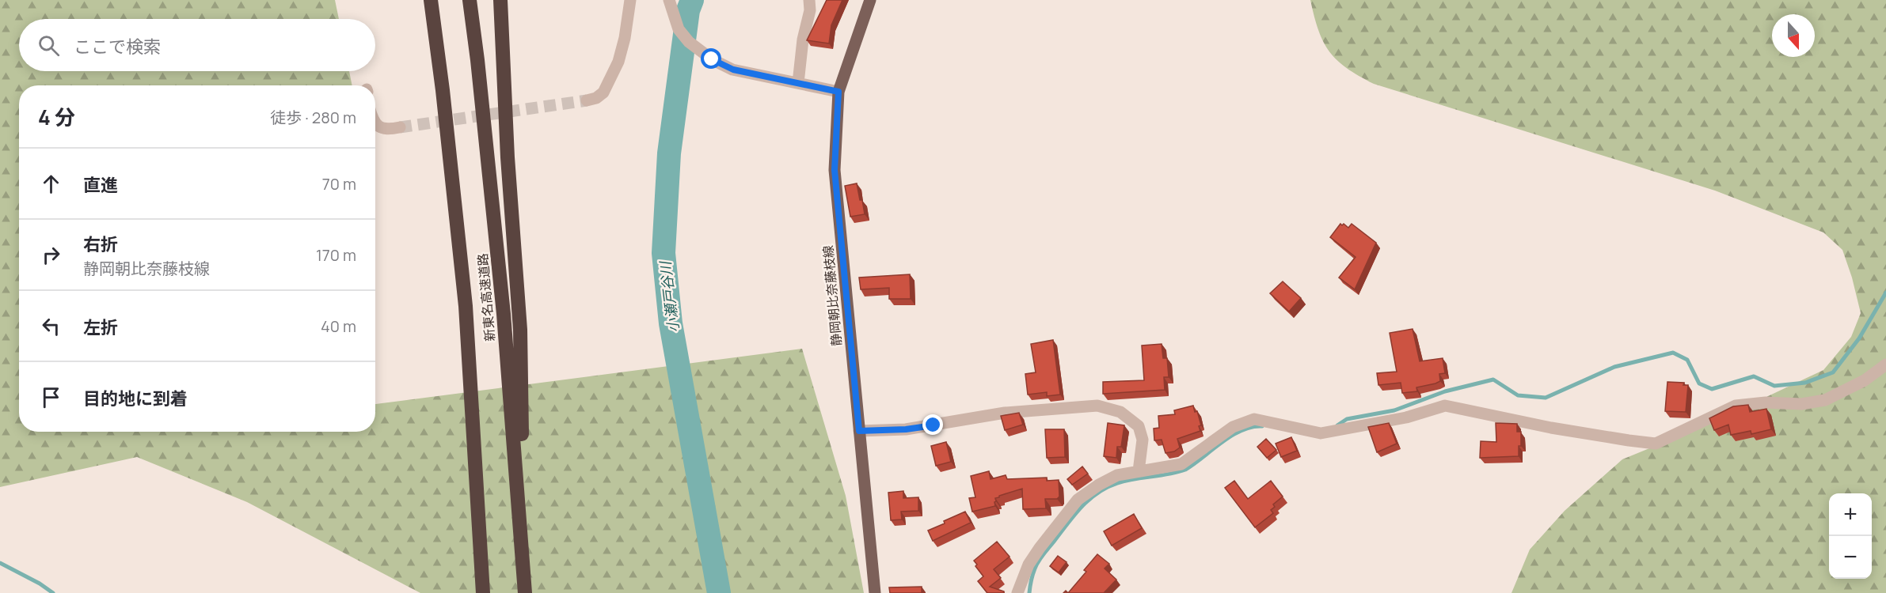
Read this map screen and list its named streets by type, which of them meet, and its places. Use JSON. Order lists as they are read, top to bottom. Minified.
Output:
{"streets":{"highway":["新東名高速道路"],"main road":["静岡朝比奈藤枝線"]},"water":["小瀬戸谷川"],"north":"bottom","page":{"search":"ここで検索","heading":["4 分","徒歩 · 280 m"],"list":[["直進","70 m"],["右折","静岡朝比奈藤枝線","170 m"],["左折","40 m"],"目的地に到着"],"map_buttons":["+","−"]}}
